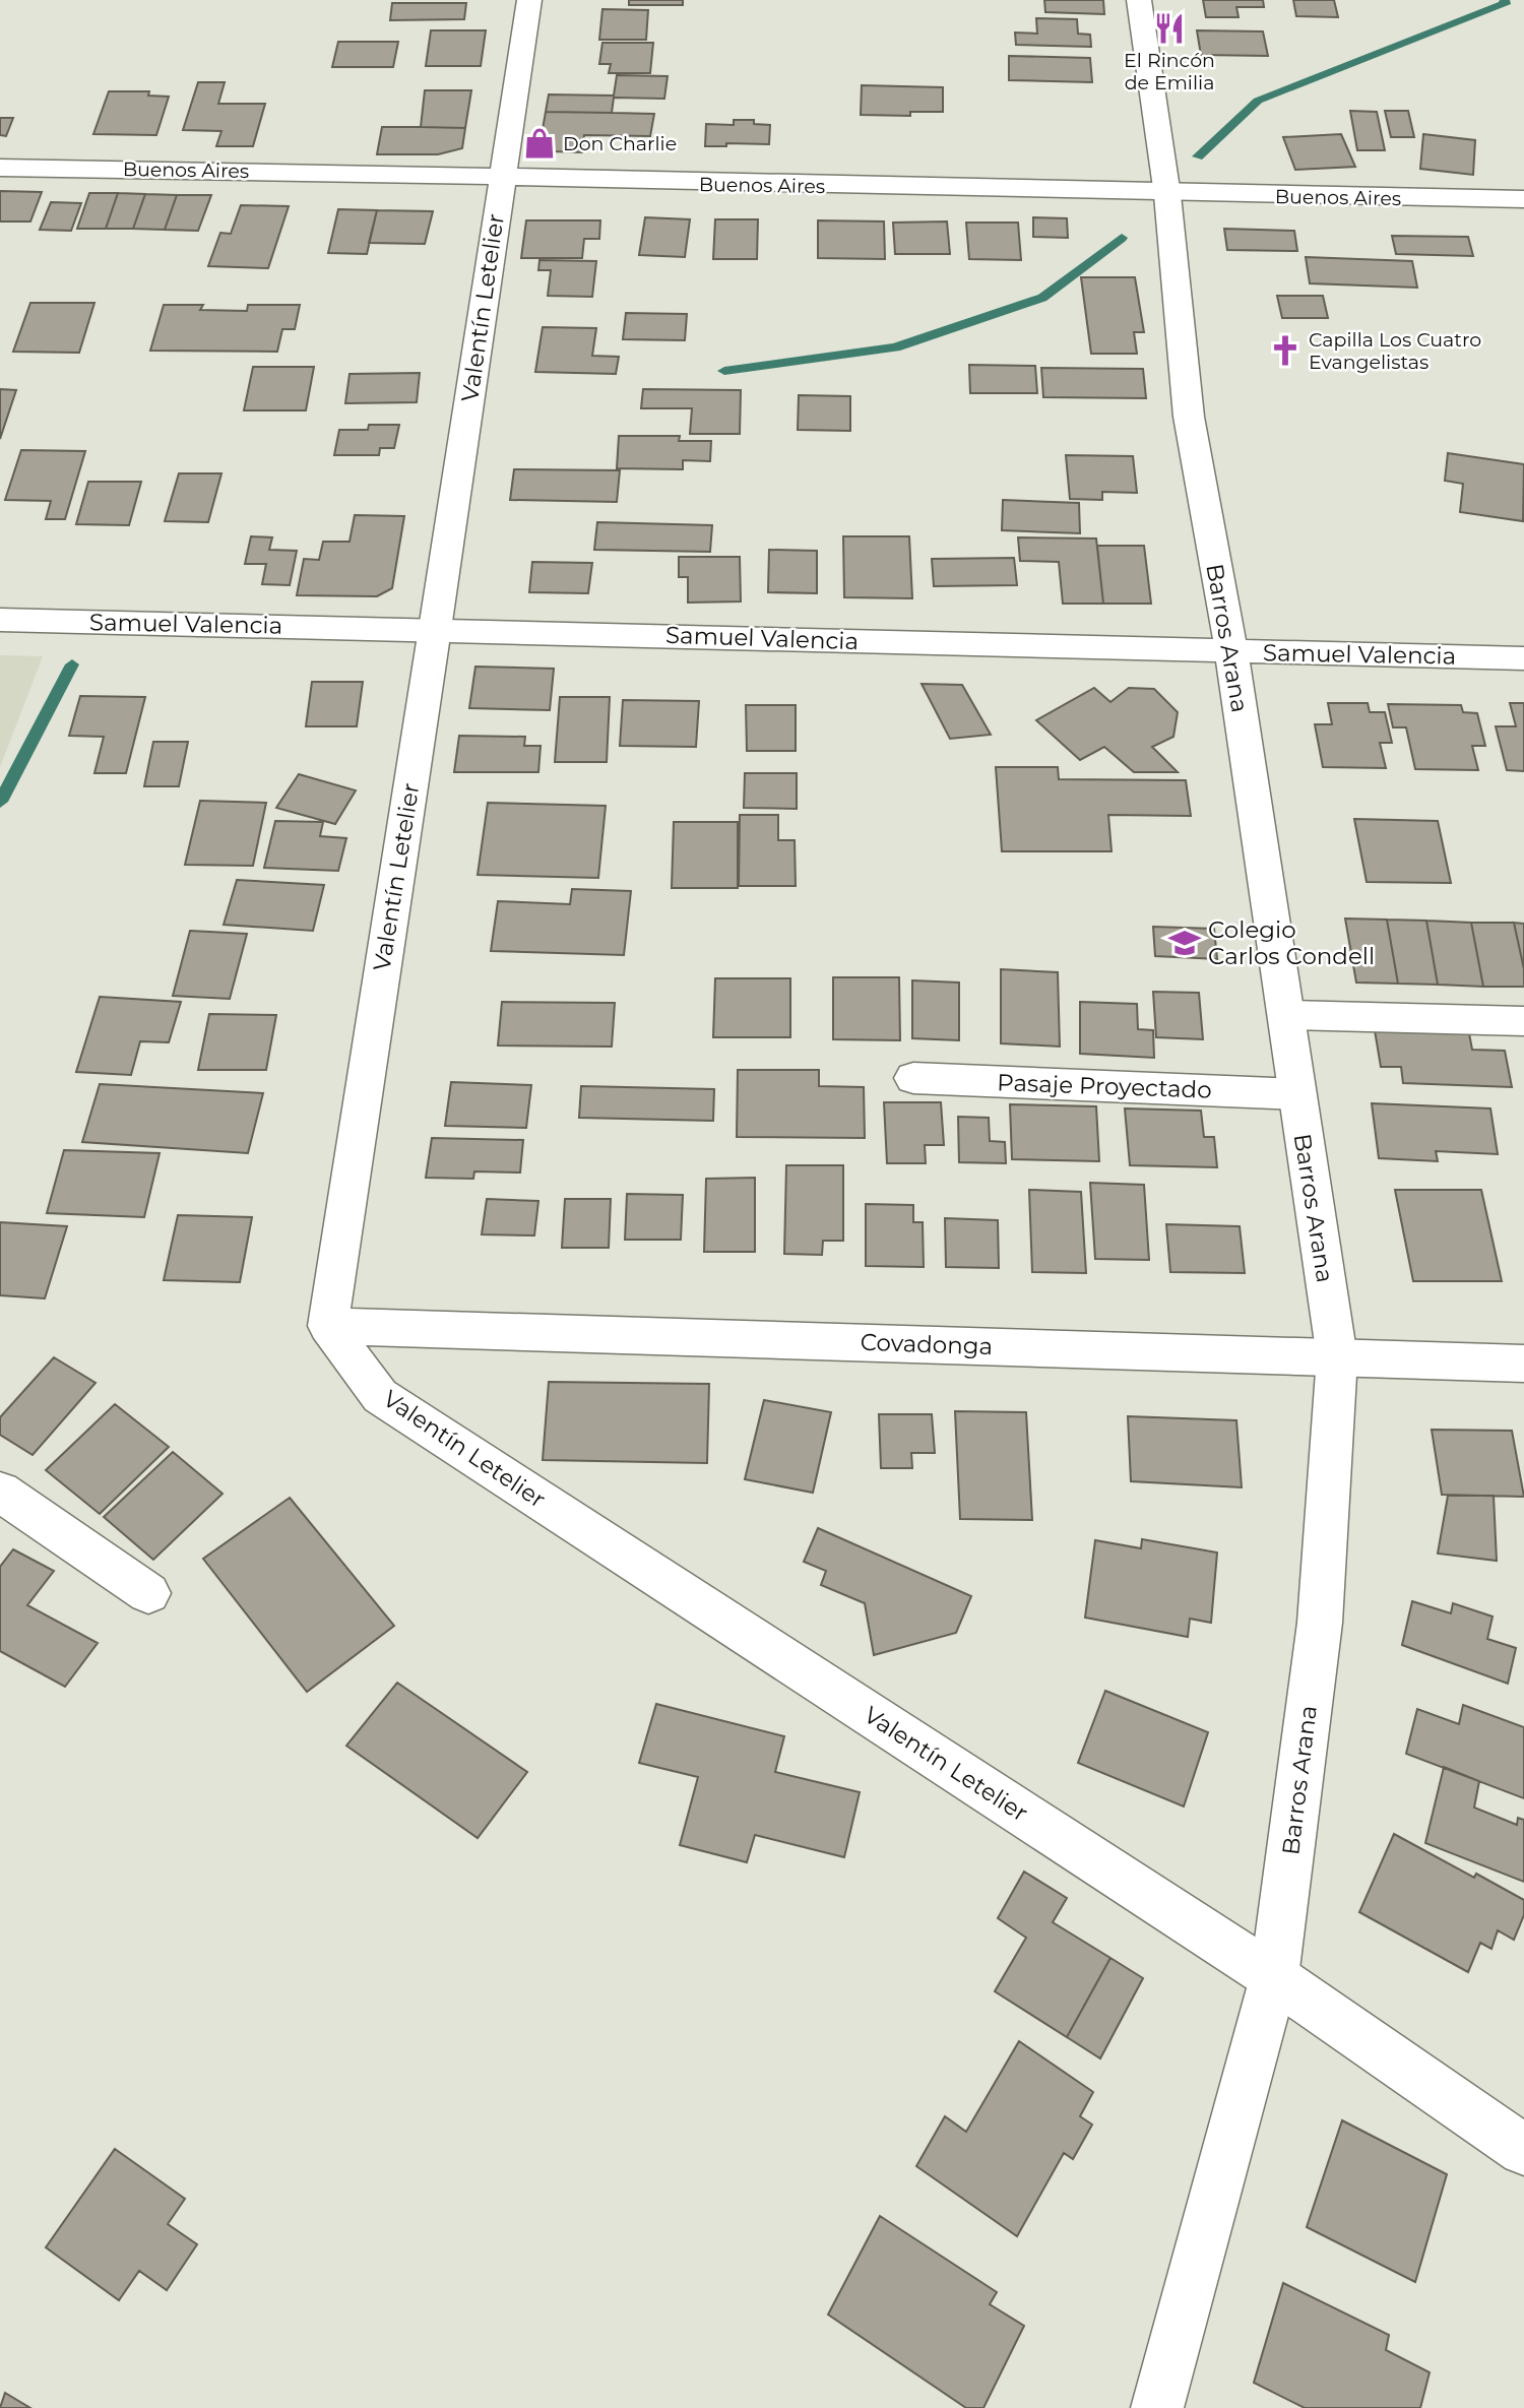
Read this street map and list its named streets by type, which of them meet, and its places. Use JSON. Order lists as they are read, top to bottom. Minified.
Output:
{"streets":{"street":["Buenos Aires","Valentín Letelier","Samuel Valencia","Barros Arana","Pasaje Proyectado","Covadonga"]},"crossings":[["Buenos Aires","Valentín Letelier"],["Buenos Aires","Barros Arana"],["Valentín Letelier","Samuel Valencia"],["Valentín Letelier","Barros Arana"],["Valentín Letelier","Covadonga"],["Samuel Valencia","Barros Arana"],["Barros Arana","Pasaje Proyectado"],["Barros Arana","Covadonga"]],"places":{"restaurant":["El Rincón de Emilia"],"shop":["Don Charlie"],"church":["Capilla Los Cuatro Evangelistas"],"school or university":["Colegio Carlos Condell"]}}
